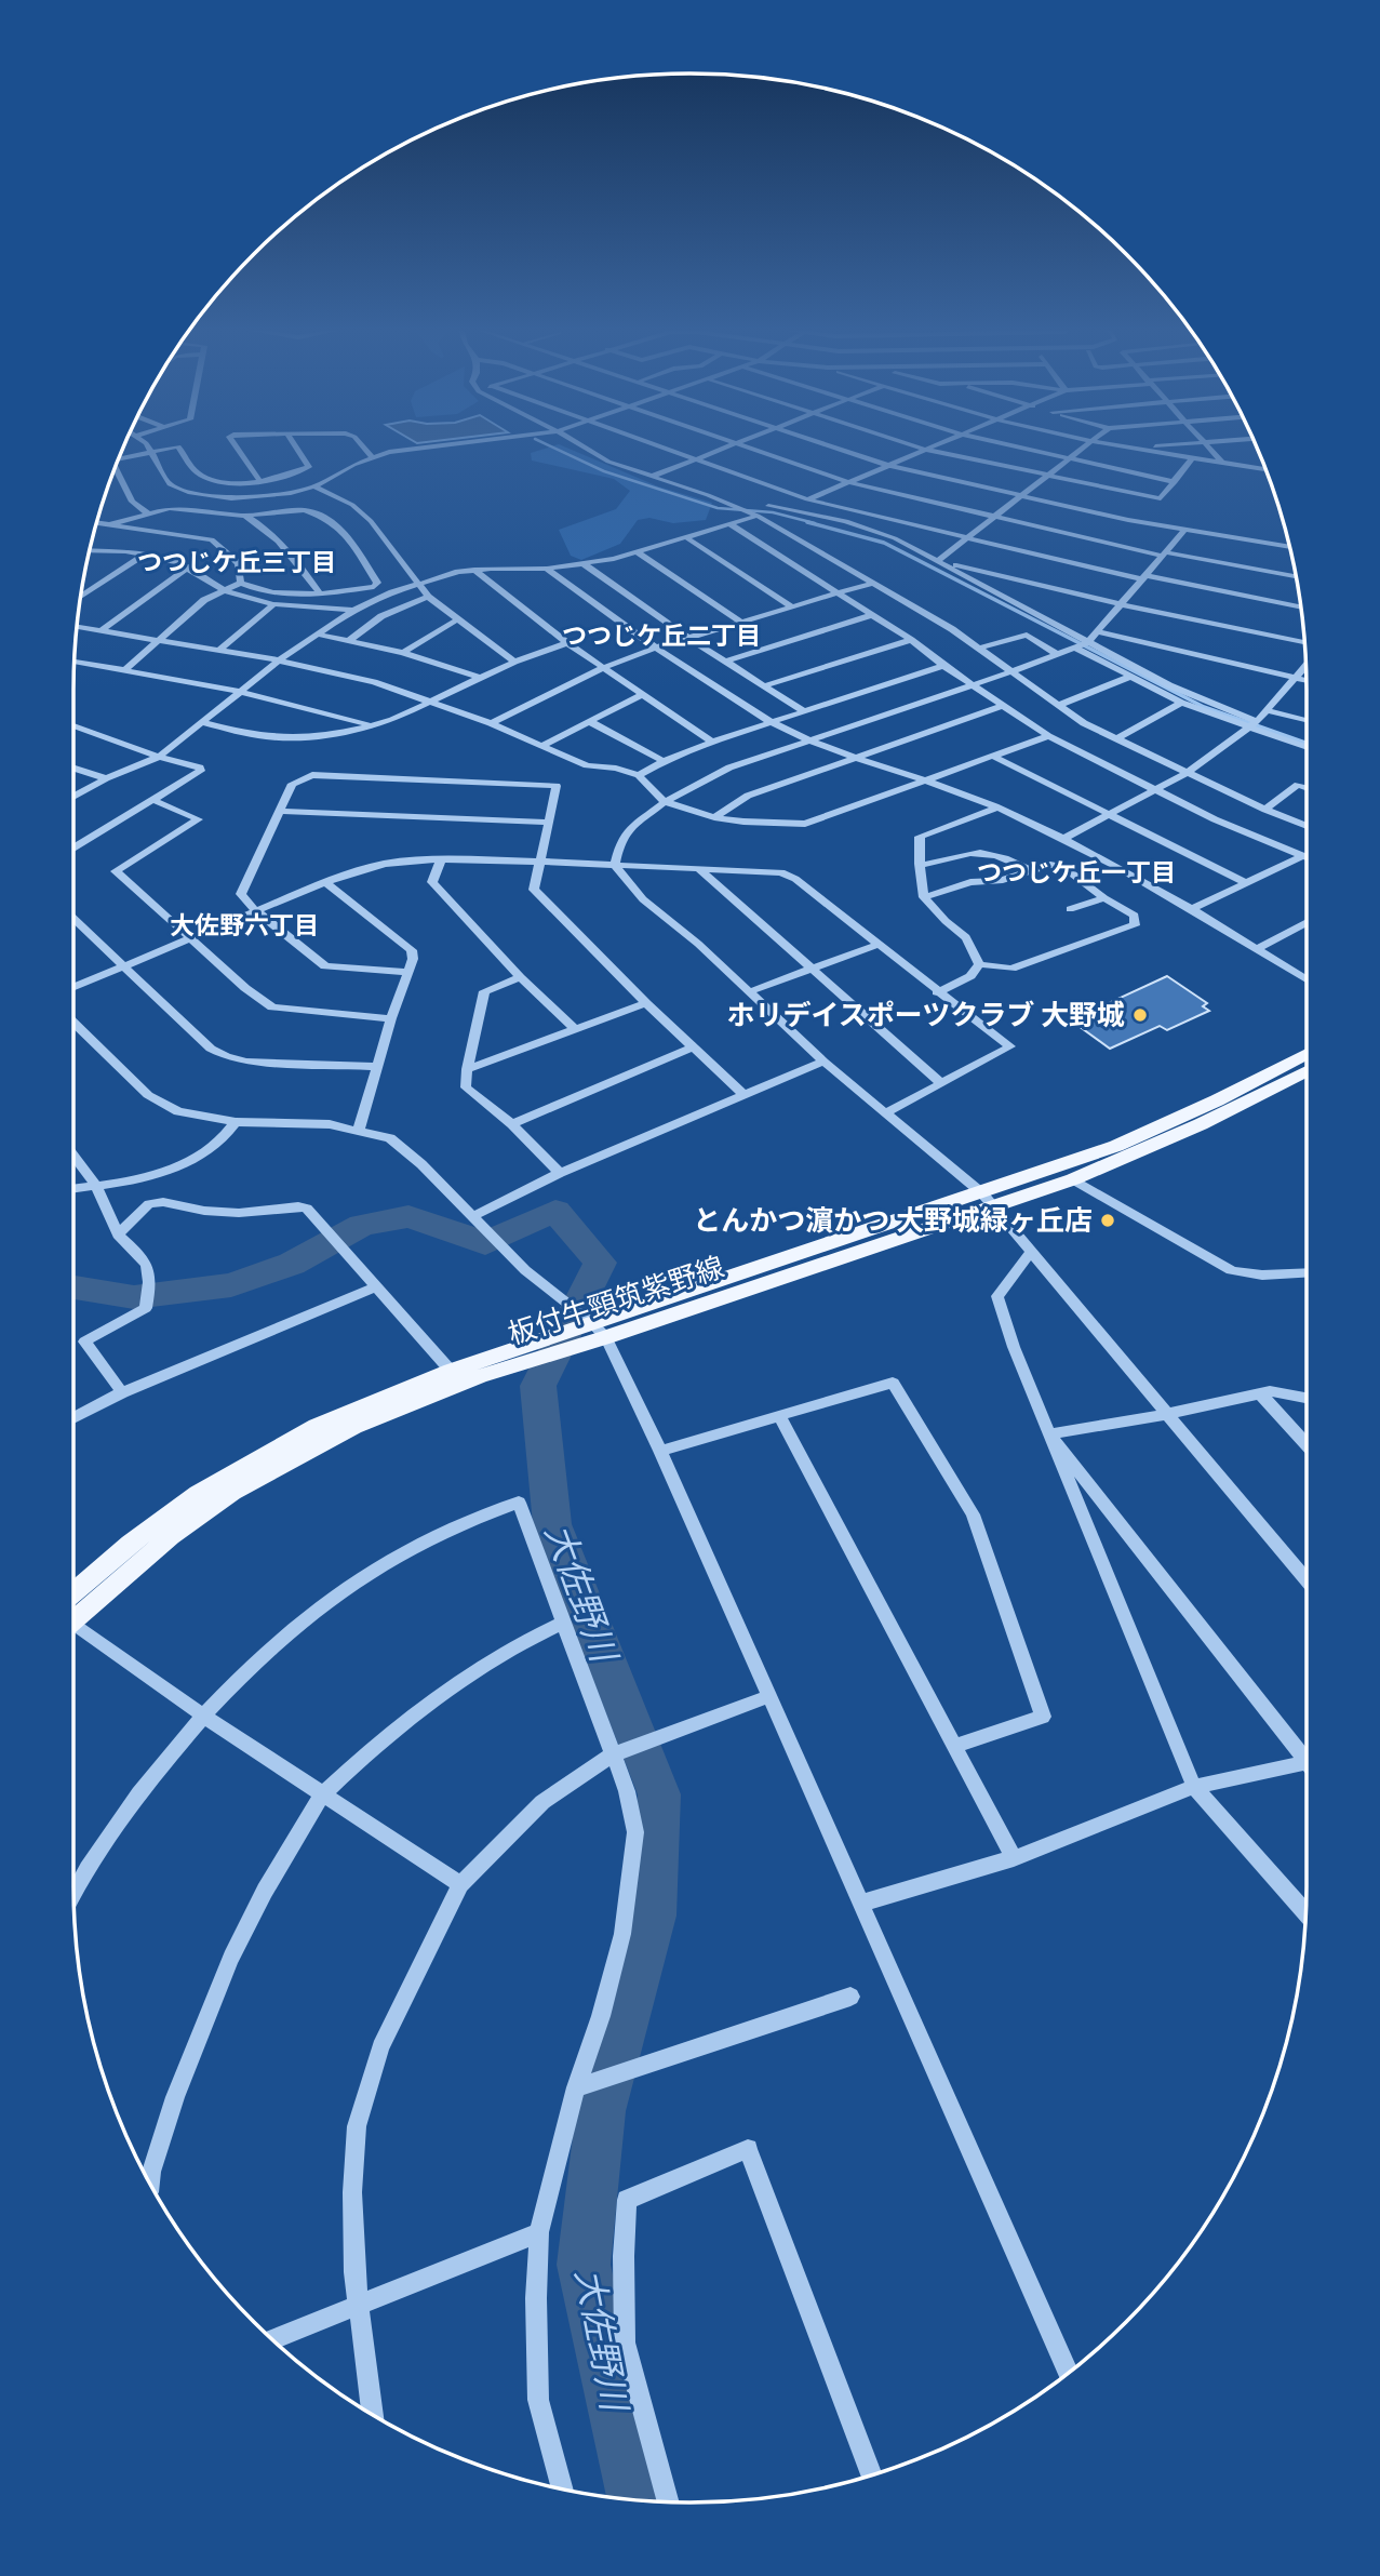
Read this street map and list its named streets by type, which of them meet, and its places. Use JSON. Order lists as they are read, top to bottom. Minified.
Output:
{"streets":{"main road":["板付牛頸筑紫野線"]},"districts":["つつじケ丘三丁目","つつじケ丘二丁目","つつじケ丘一丁目","大佐野六丁目"],"water":["大佐野川"],"places":["ホリデイスポーツクラブ 大野城","とんかつ濵かつ 大野城緑ヶ丘店"]}
